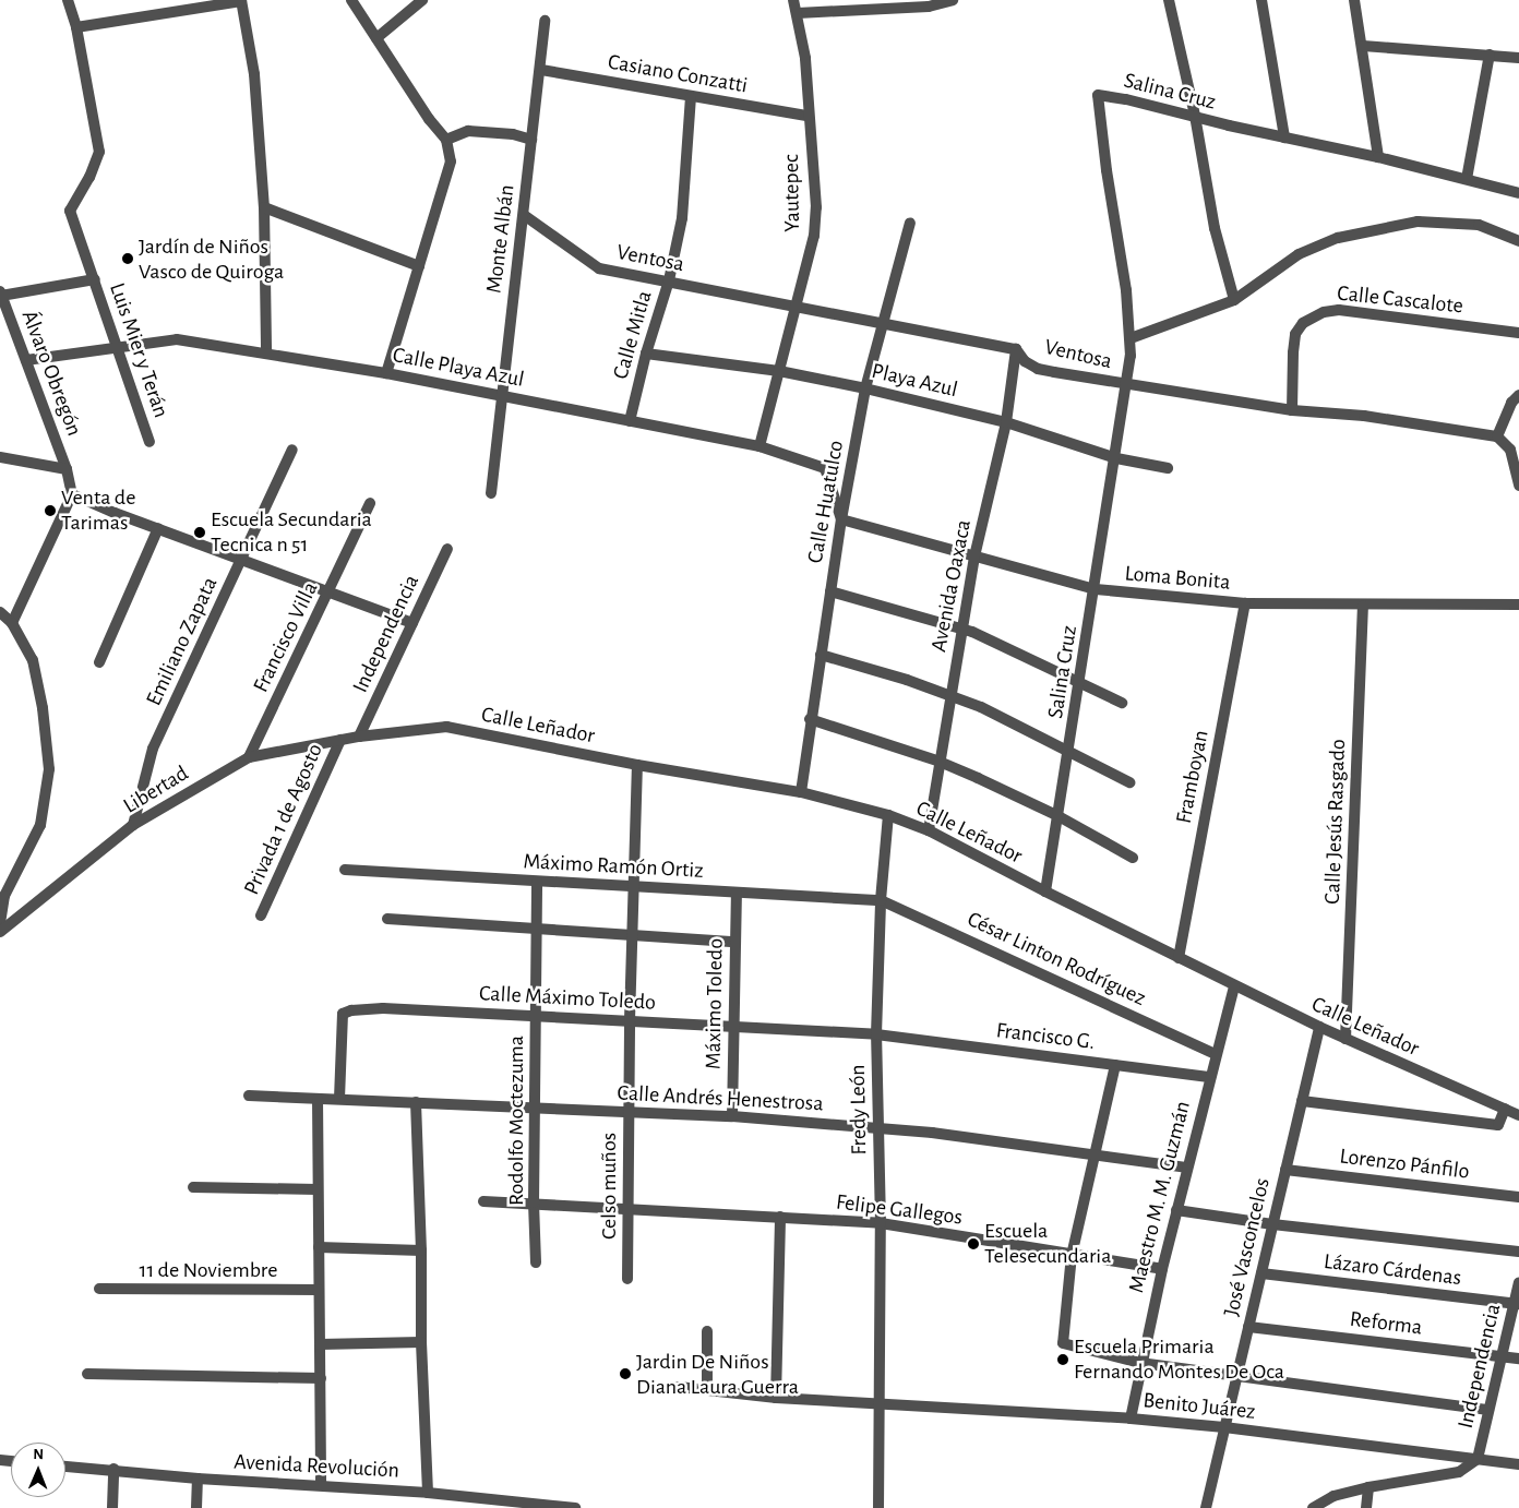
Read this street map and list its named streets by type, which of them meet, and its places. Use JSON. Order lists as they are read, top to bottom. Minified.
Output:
{"streets":{"street":["Casiano Conzatti","Salina Cruz","Yautepec","Monte Albán","Ventosa","Calle Cascalote","Calle Mitla","Luis Mier y Terán","Calle Playa Azul","Álvaro Obregón","Playa Azul","Calle Huatulco","Loma Bonita","Avenida Oaxaca","Independencia","Francisco Villa","Emiliano Zapata","Calle Leñador","Framboyan","Libertad","Privada 1 de Agosto","Calle Jesús Rasgado","Máximo Ramón Ortiz","César Linton Rodríguez","Calle Máximo Toledo","Máximo Toledo","Francisco G.","Calle Andrés Henestrosa","Fredy León","Rodolfo Moctezuma","Lorenzo Pánfilo","Celso muños","Maestro M. M. Guzmán","Felipe Gallegos","José Vasconcelos","11 de Noviembre","Lázaro Cárdenas","Reforma","Benito Juárez","Avenida Revolución"]},"crossings":[["Casiano Conzatti","Yautepec"],["Casiano Conzatti","Monte Albán"],["Casiano Conzatti","Calle Mitla"],["Salina Cruz","Ventosa"],["Salina Cruz","Playa Azul"],["Salina Cruz","Loma Bonita"],["Salina Cruz","Calle Leñador"],["Yautepec","Ventosa"],["Yautepec","Calle Playa Azul"],["Yautepec","Playa Azul"],["Monte Albán","Ventosa"],["Monte Albán","Calle Playa Azul"],["Ventosa","Calle Cascalote"],["Ventosa","Calle Mitla"],["Ventosa","Calle Huatulco"],["Ventosa","Avenida Oaxaca"],["Calle Mitla","Calle Playa Azul"],["Calle Mitla","Playa Azul"],["Luis Mier y Terán","Calle Playa Azul"],["Calle Playa Azul","Álvaro Obregón"],["Calle Playa Azul","Calle Huatulco"],["Calle Playa Azul","Loma Bonita"],["Playa Azul","Calle Huatulco"],["Playa Azul","Avenida Oaxaca"],["Calle Huatulco","Loma Bonita"],["Calle Huatulco","Calle Leñador"],["Loma Bonita","Avenida Oaxaca"],["Loma Bonita","Framboyan"],["Loma Bonita","Calle Jesús Rasgado"],["Avenida Oaxaca","Calle Leñador"],["Independencia","Calle Leñador"],["Independencia","Libertad"],["Independencia","Lázaro Cárdenas"],["Independencia","Reforma"],["Independencia","Benito Juárez"],["Francisco Villa","Libertad"],["Emiliano Zapata","Libertad"],["Calle Leñador","Framboyan"],["Calle Leñador","Libertad"],["Calle Leñador","Calle Jesús Rasgado"],["Calle Leñador","Fredy León"],["Calle Leñador","Celso muños"],["Calle Leñador","Maestro M. M. Guzmán"],["Calle Leñador","José Vasconcelos"],["Libertad","Privada 1 de Agosto"],["Máximo Ramón Ortiz","César Linton Rodríguez"],["Máximo Ramón Ortiz","Máximo Toledo"],["Máximo Ramón Ortiz","Fredy León"],["Máximo Ramón Ortiz","Rodolfo Moctezuma"],["Máximo Ramón Ortiz","Celso muños"],["César Linton Rodríguez","Fredy León"],["César Linton Rodríguez","Maestro M. M. Guzmán"],["Calle Máximo Toledo","Máximo Toledo"],["Calle Máximo Toledo","Francisco G."],["Calle Máximo Toledo","Calle Andrés Henestrosa"],["Calle Máximo Toledo","Fredy León"],["Calle Máximo Toledo","Rodolfo Moctezuma"],["Calle Máximo Toledo","Celso muños"],["Máximo Toledo","Calle Andrés Henestrosa"],["Francisco G.","Fredy León"],["Francisco G.","Maestro M. M. Guzmán"],["Calle Andrés Henestrosa","Fredy León"],["Calle Andrés Henestrosa","Rodolfo Moctezuma"],["Calle Andrés Henestrosa","Celso muños"],["Calle Andrés Henestrosa","Maestro M. M. Guzmán"],["Fredy León","Felipe Gallegos"],["Fredy León","Benito Juárez"],["Rodolfo Moctezuma","Felipe Gallegos"],["Lorenzo Pánfilo","José Vasconcelos"],["Celso muños","Felipe Gallegos"],["Maestro M. M. Guzmán","Felipe Gallegos"],["Maestro M. M. Guzmán","Benito Juárez"],["José Vasconcelos","Lázaro Cárdenas"],["José Vasconcelos","Reforma"],["José Vasconcelos","Benito Juárez"]],"places":["Jardín de Niños Vasco de Quiroga","Venta de Tarimas","Escuela Secundaria Tecnica n 51","Escuela Telesecundaria","Escuela Primaria Fernando Montes De Oca","Jardin De Niños Diana Laura Guerra"],"north":"top"}
